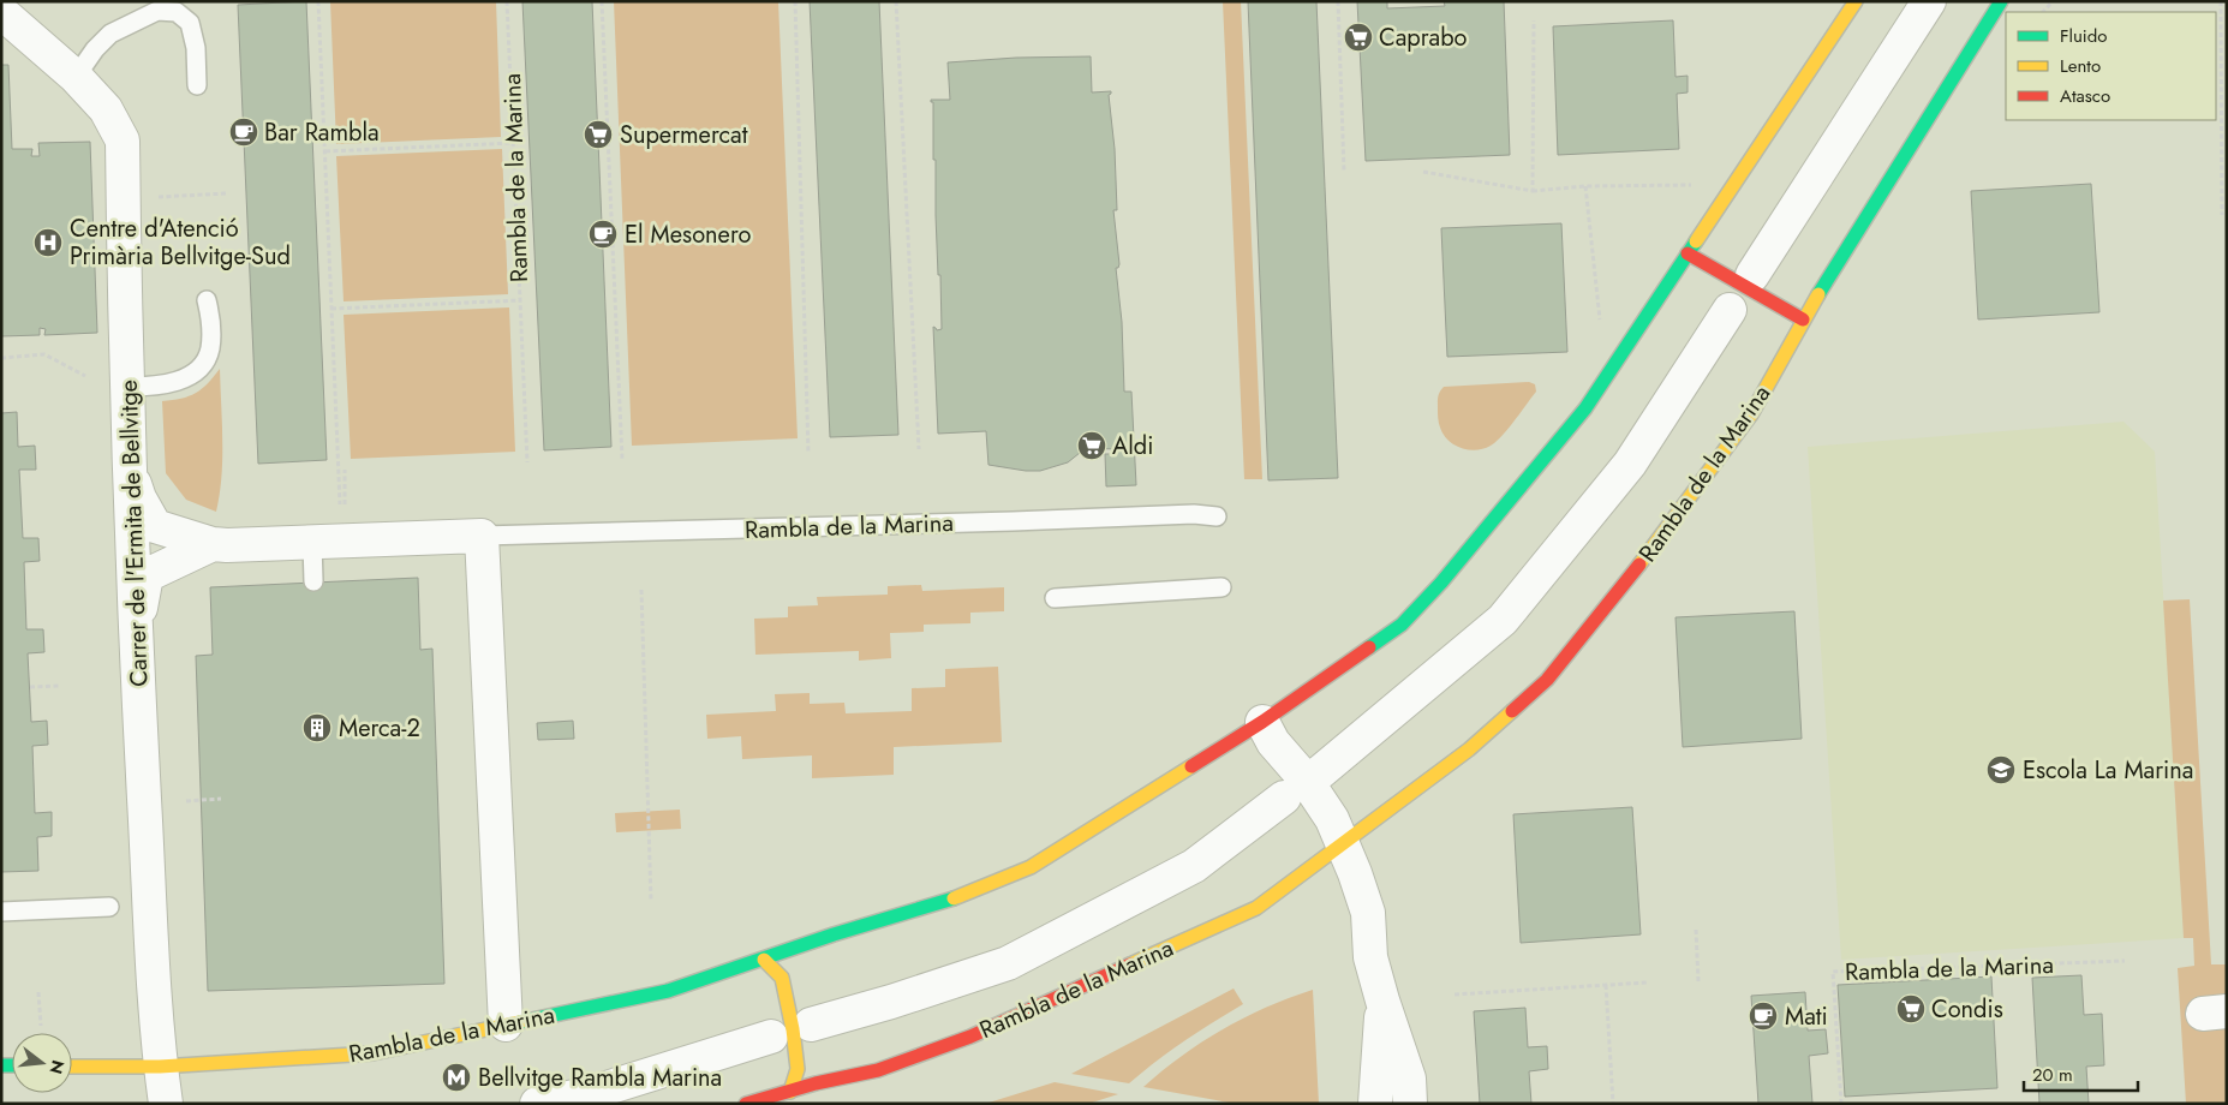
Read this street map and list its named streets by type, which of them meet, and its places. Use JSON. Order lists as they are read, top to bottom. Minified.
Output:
{"streets":{"street":["Rambla de la Marina","Carrer de l'Ermita de Bellvitge"]},"crossings":[["Rambla de la Marina","Carrer de l'Ermita de Bellvitge"]],"places":{"supermarket":["Caprabo","Supermercat","Aldi","Condis"],"cafe":["Bar Rambla","El Mesonero","Mati"],"hospital":["Centre d'Atenció Primària Bellvitge-Sud"],"building":["Merca-2"],"school or university":["Escola La Marina"],"metro station":["Bellvitge Rambla Marina"]},"legend":["Fluido","Lento","Atasco"],"scale_bar":"20 m","north":"right"}
